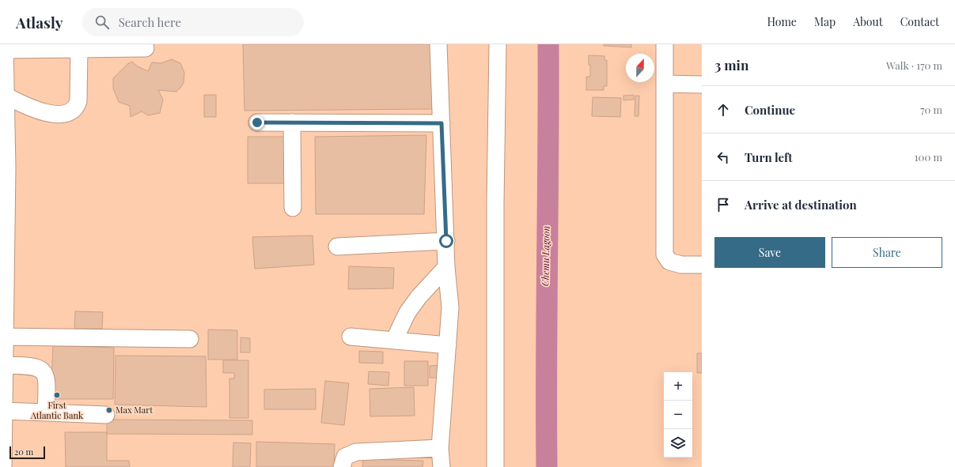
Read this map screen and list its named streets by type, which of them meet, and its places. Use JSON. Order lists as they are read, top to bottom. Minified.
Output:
{"water":["Chemu Lagoon"],"places":["First Atlantic Bank","Max Mart"],"scale_bar":"20 m","north":"top","page":{"header":"Atlasly","search":"Search here","nav":["Home","Map","About","Contact"],"heading":["3 min","Walk · 170 m"],"list":[["Continue","70 m"],["Turn left","100 m"],"Arrive at destination"],"buttons":["Save","Share"],"map_buttons":["+","−"],"scale":"20 m"}}
